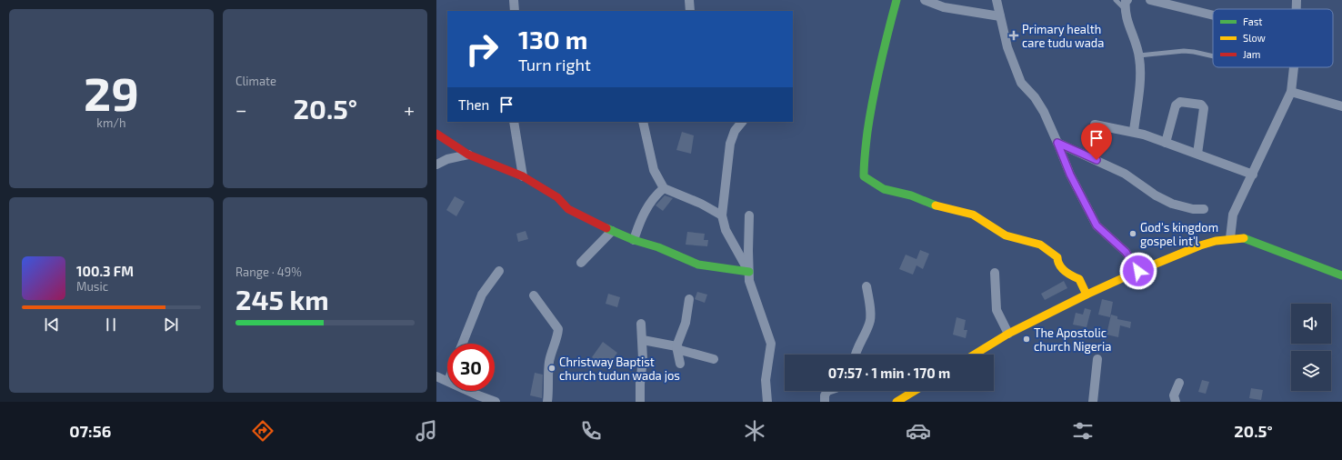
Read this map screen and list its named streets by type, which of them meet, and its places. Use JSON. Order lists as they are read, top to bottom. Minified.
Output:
{"places":{"health":["Primary health care tudu wada"],"other":["God's kingdom gospel int'l","The Apostolic church Nigeria","Christway Baptist church tudun wada jos"]},"legend":["Fast","Slow","Jam"],"page":{"tile":[["29","km/h"],"Climate",["Range · 49%","245 km"]],"turn":["130 m","Turn right"],"then":"Then","heat":["−","20.5°","+"],"song":["100.3 FM","Music"],"limit":"30","trip":"07:57 · 1 min · 170 m","tabs":["07:56","20.5°"]}}
